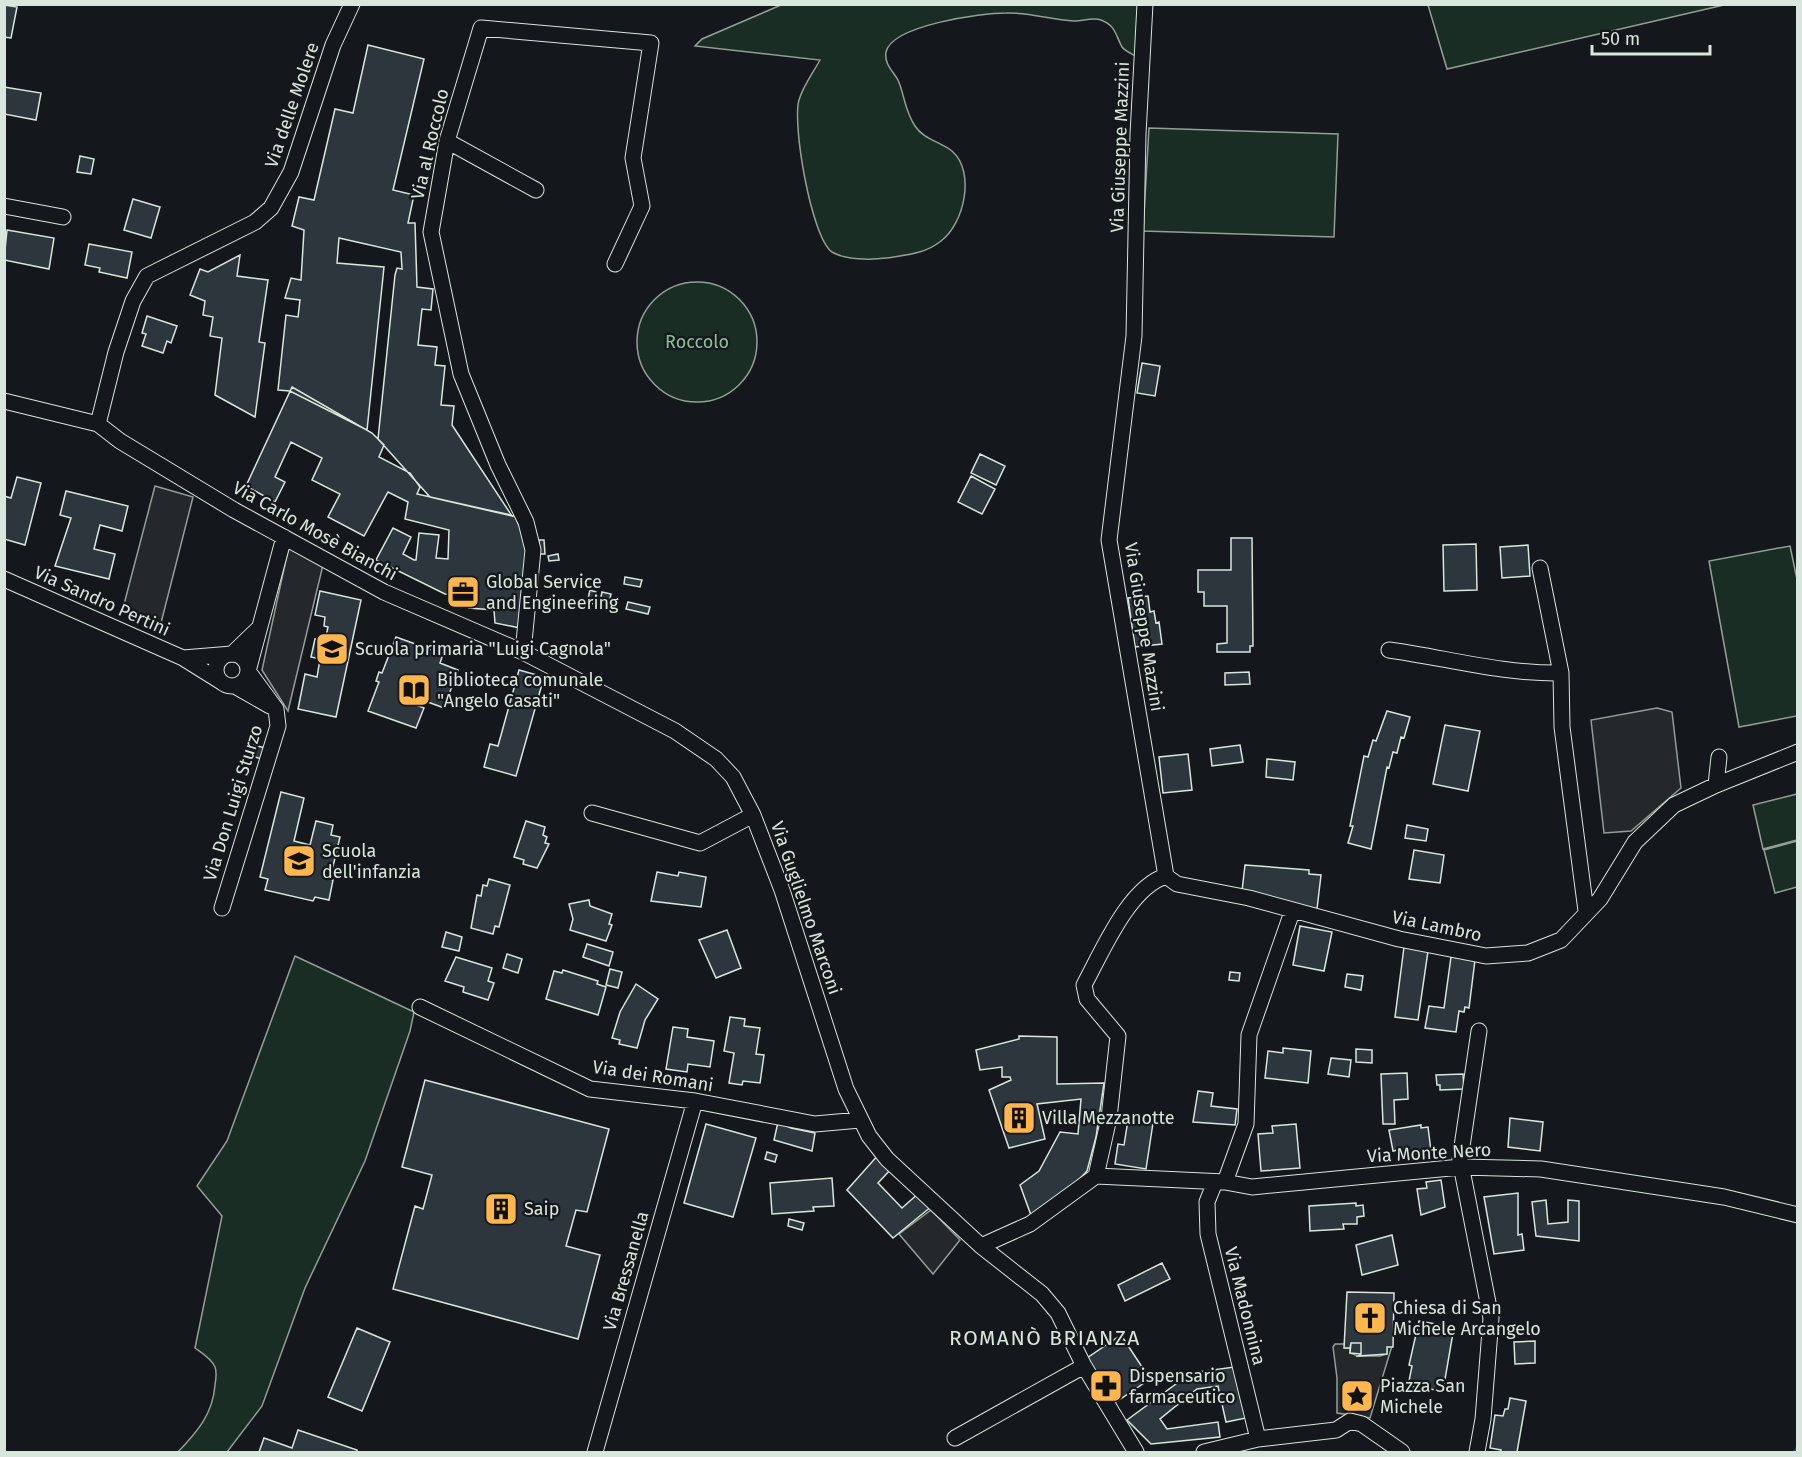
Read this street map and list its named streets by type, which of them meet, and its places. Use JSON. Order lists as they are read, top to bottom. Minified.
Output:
{"streets":{"street":["Via delle Molere","Via al Roccolo","Via Giuseppe Mazzini","Via Carlo Mosè Bianchi","Via Sandro Pertini","Via Don Luigi Sturzo","Via Guglielmo Marconi","Via Lambro","Via dei Romani","Via Monte Nero","Via Bressanella","Via Madonnina"]},"crossings":[["Via delle Molere","Via Carlo Mosè Bianchi"],["Via al Roccolo","Via Carlo Mosè Bianchi"],["Via al Roccolo","Via Guglielmo Marconi"],["Via Giuseppe Mazzini","Via Lambro"],["Via Carlo Mosè Bianchi","Via Guglielmo Marconi"],["Via Sandro Pertini","Via Don Luigi Sturzo"],["Via Guglielmo Marconi","Via dei Romani"],["Via Lambro","Via Madonnina"],["Via dei Romani","Via Bressanella"],["Via Monte Nero","Via Madonnina"]],"districts":["ROMANÒ BRIANZA"],"parks":["Roccolo"],"places":{"office":["Global Service and Engineering"],"school or university":["Scuola primaria \"Luigi Cagnola\"","Scuola dell'infanzia"],"library":["Biblioteca comunale \"Angelo Casati\""],"building":["Villa Mezzanotte","Saip"],"church":["Chiesa di San Michele Arcangelo"],"pharmacy":["Dispensario farmaceutico"],"place":["Piazza San Michele"]},"scale_bar":"50 m"}
